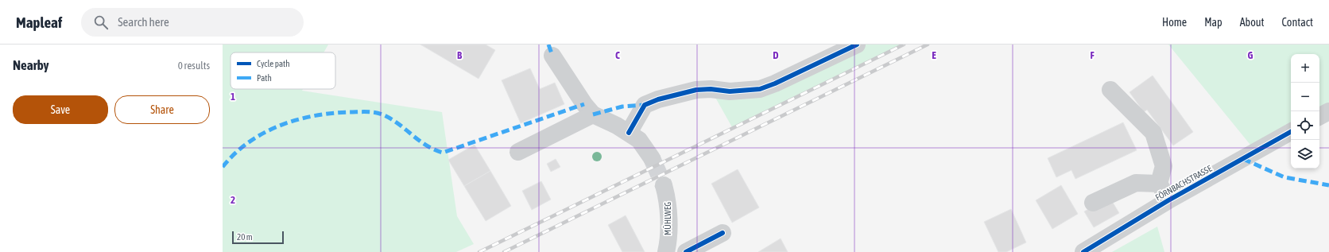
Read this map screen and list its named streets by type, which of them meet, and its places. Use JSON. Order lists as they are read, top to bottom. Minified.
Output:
{"streets":{"street":["FÖRNBACHSTRASSE","MÜHLWEG"]},"legend":["Cycle path","Path"],"scale_bar":"20 m","page":{"header":"Mapleaf","search":"Search here","nav":["Home","Map","About","Contact"],"heading":["Nearby","0 results"],"map_buttons":["+","−"],"buttons":["Save","Share"],"scale":"20 m"},"grid":{"columns":["B","C","D","E","F","G"],"rows":["1","2"]}}
